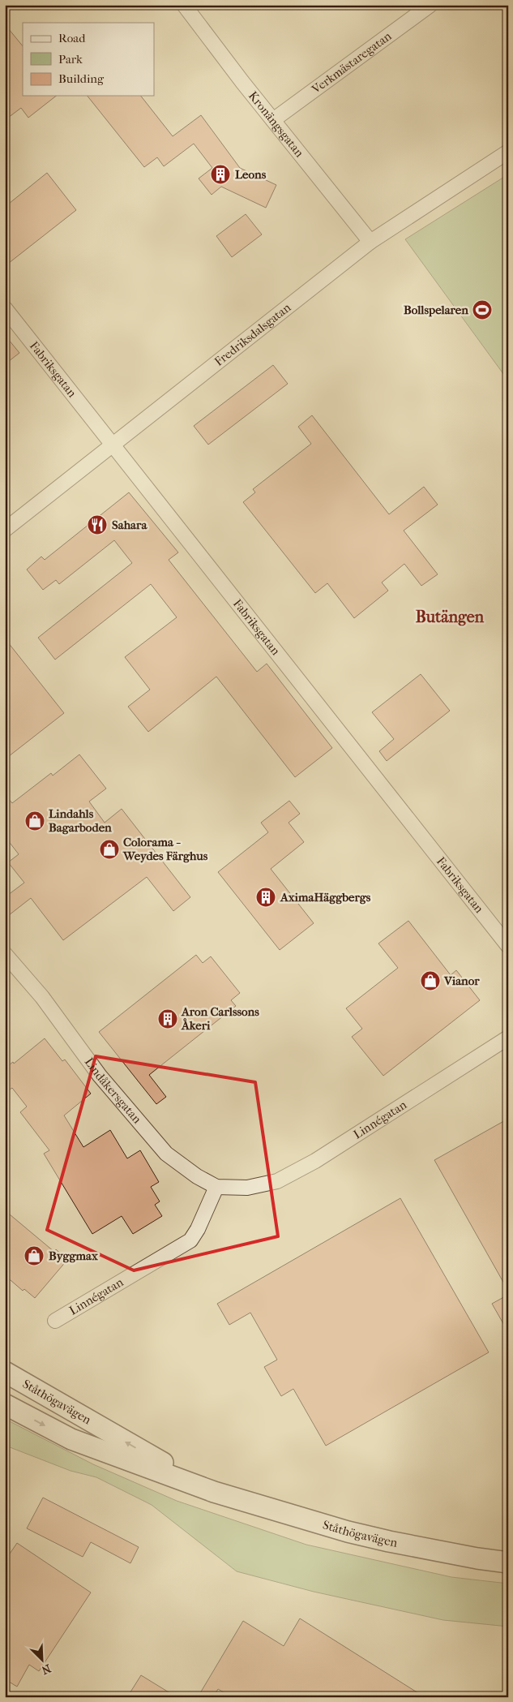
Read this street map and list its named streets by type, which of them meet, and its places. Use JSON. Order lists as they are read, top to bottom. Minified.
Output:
{"streets":{"main road":["Ståthögavägen"],"street":["Verkmästaregatan","Kronängsgatan","Fredriksdalsgatan","Fabriksgatan","Lindåkersgatan","Linnégatan"]},"crossings":[["Verkmästaregatan","Kronängsgatan"],["Kronängsgatan","Fredriksdalsgatan"],["Fredriksdalsgatan","Fabriksgatan"],["Lindåkersgatan","Linnégatan"]],"districts":["Butängen"],"places":{"building":["Leons","AximaHäggbergs","Aron Carlssons Åkeri"],"sports":["Bollspelaren"],"restaurant":["Sahara"],"shop":["Lindahls Bagarboden","Colorama - Weydes Färghus","Vianor","Byggmax"]},"legend":["Road","Park","Building"],"north":"bottom right"}
